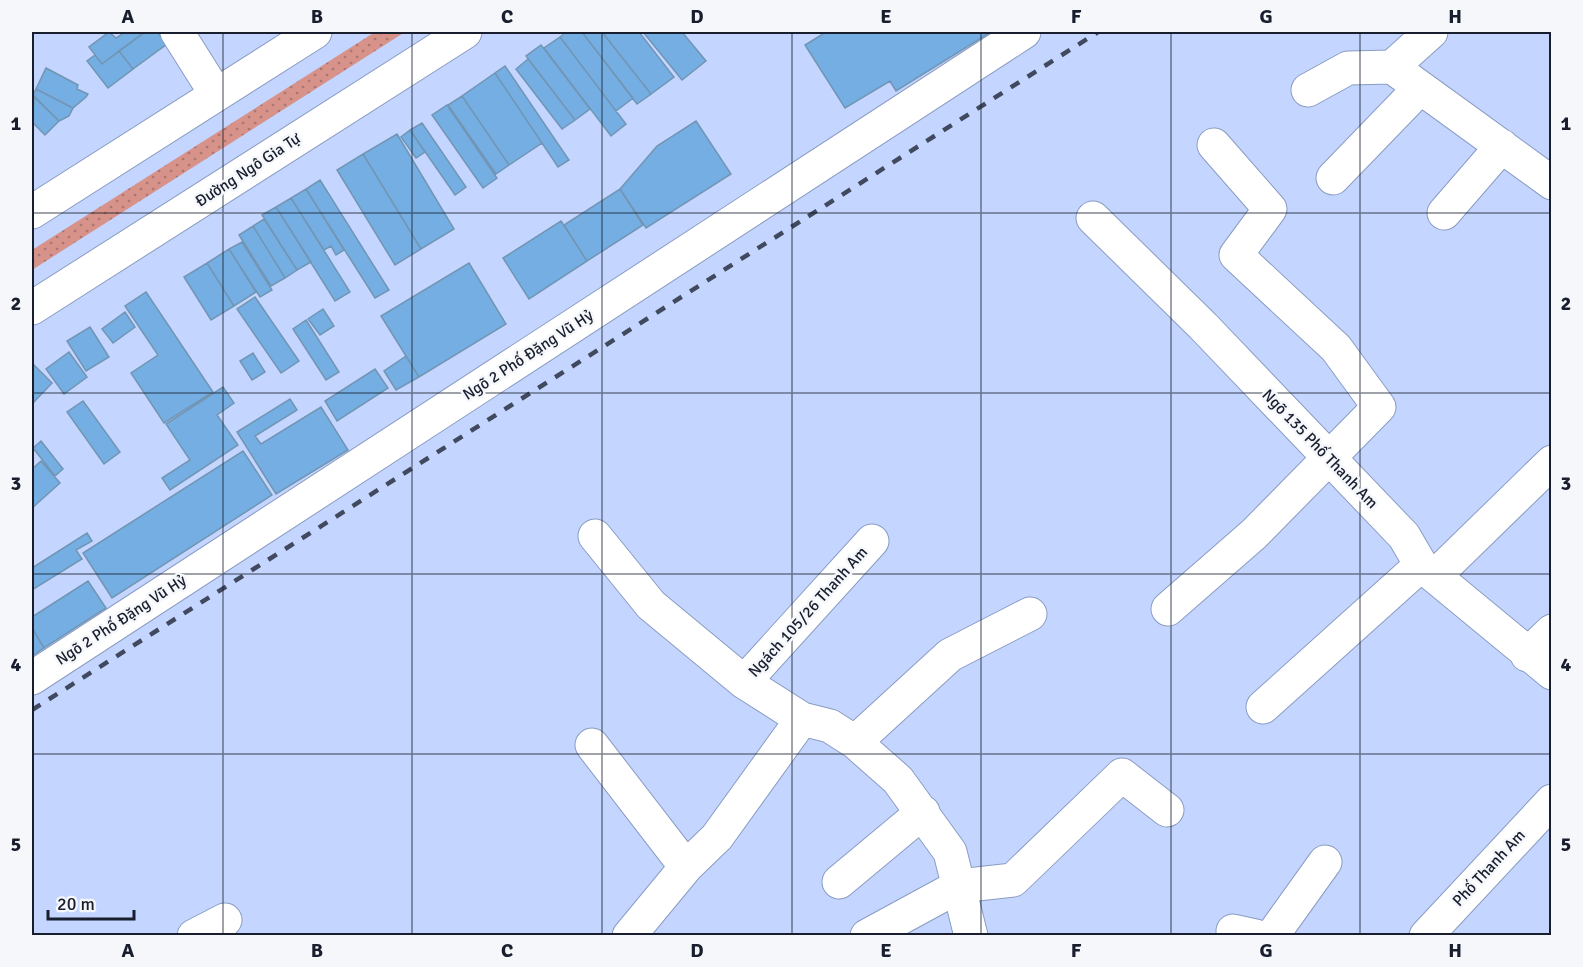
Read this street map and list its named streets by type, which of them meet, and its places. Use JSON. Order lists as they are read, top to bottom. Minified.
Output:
{"streets":{"street":["Đường Ngô Gia Tự","Ngõ 2 Phố Đặng Vũ Hỷ","Ngõ 135 Phố Thanh Am","Ngách 105/26 Thanh Am","Phố Thanh Am"]},"scale_bar":"20 m","grid":{"columns":["A","B","C","D","E","F","G","H"],"rows":["1","2","3","4","5"]}}
